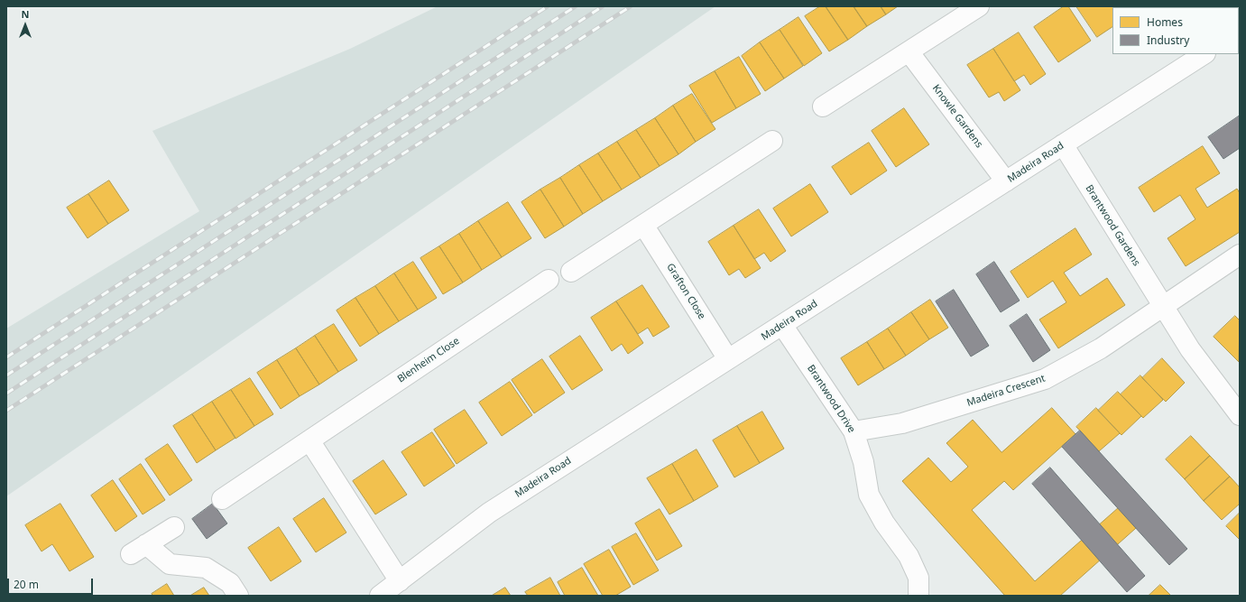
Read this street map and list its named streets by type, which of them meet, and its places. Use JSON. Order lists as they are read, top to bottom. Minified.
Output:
{"streets":{"street":["Knowle Gardens","Madeira Road","Brantwood Gardens","Grafton Close","Blenheim Close","Madeira Crescent","Brantwood Drive"]},"crossings":[["Knowle Gardens","Madeira Road"],["Madeira Road","Brantwood Gardens"],["Madeira Road","Grafton Close"],["Madeira Road","Brantwood Drive"],["Brantwood Gardens","Madeira Crescent"],["Madeira Crescent","Brantwood Drive"]],"legend":["Homes","Industry"],"scale_bar":"20 m","north":"top"}
